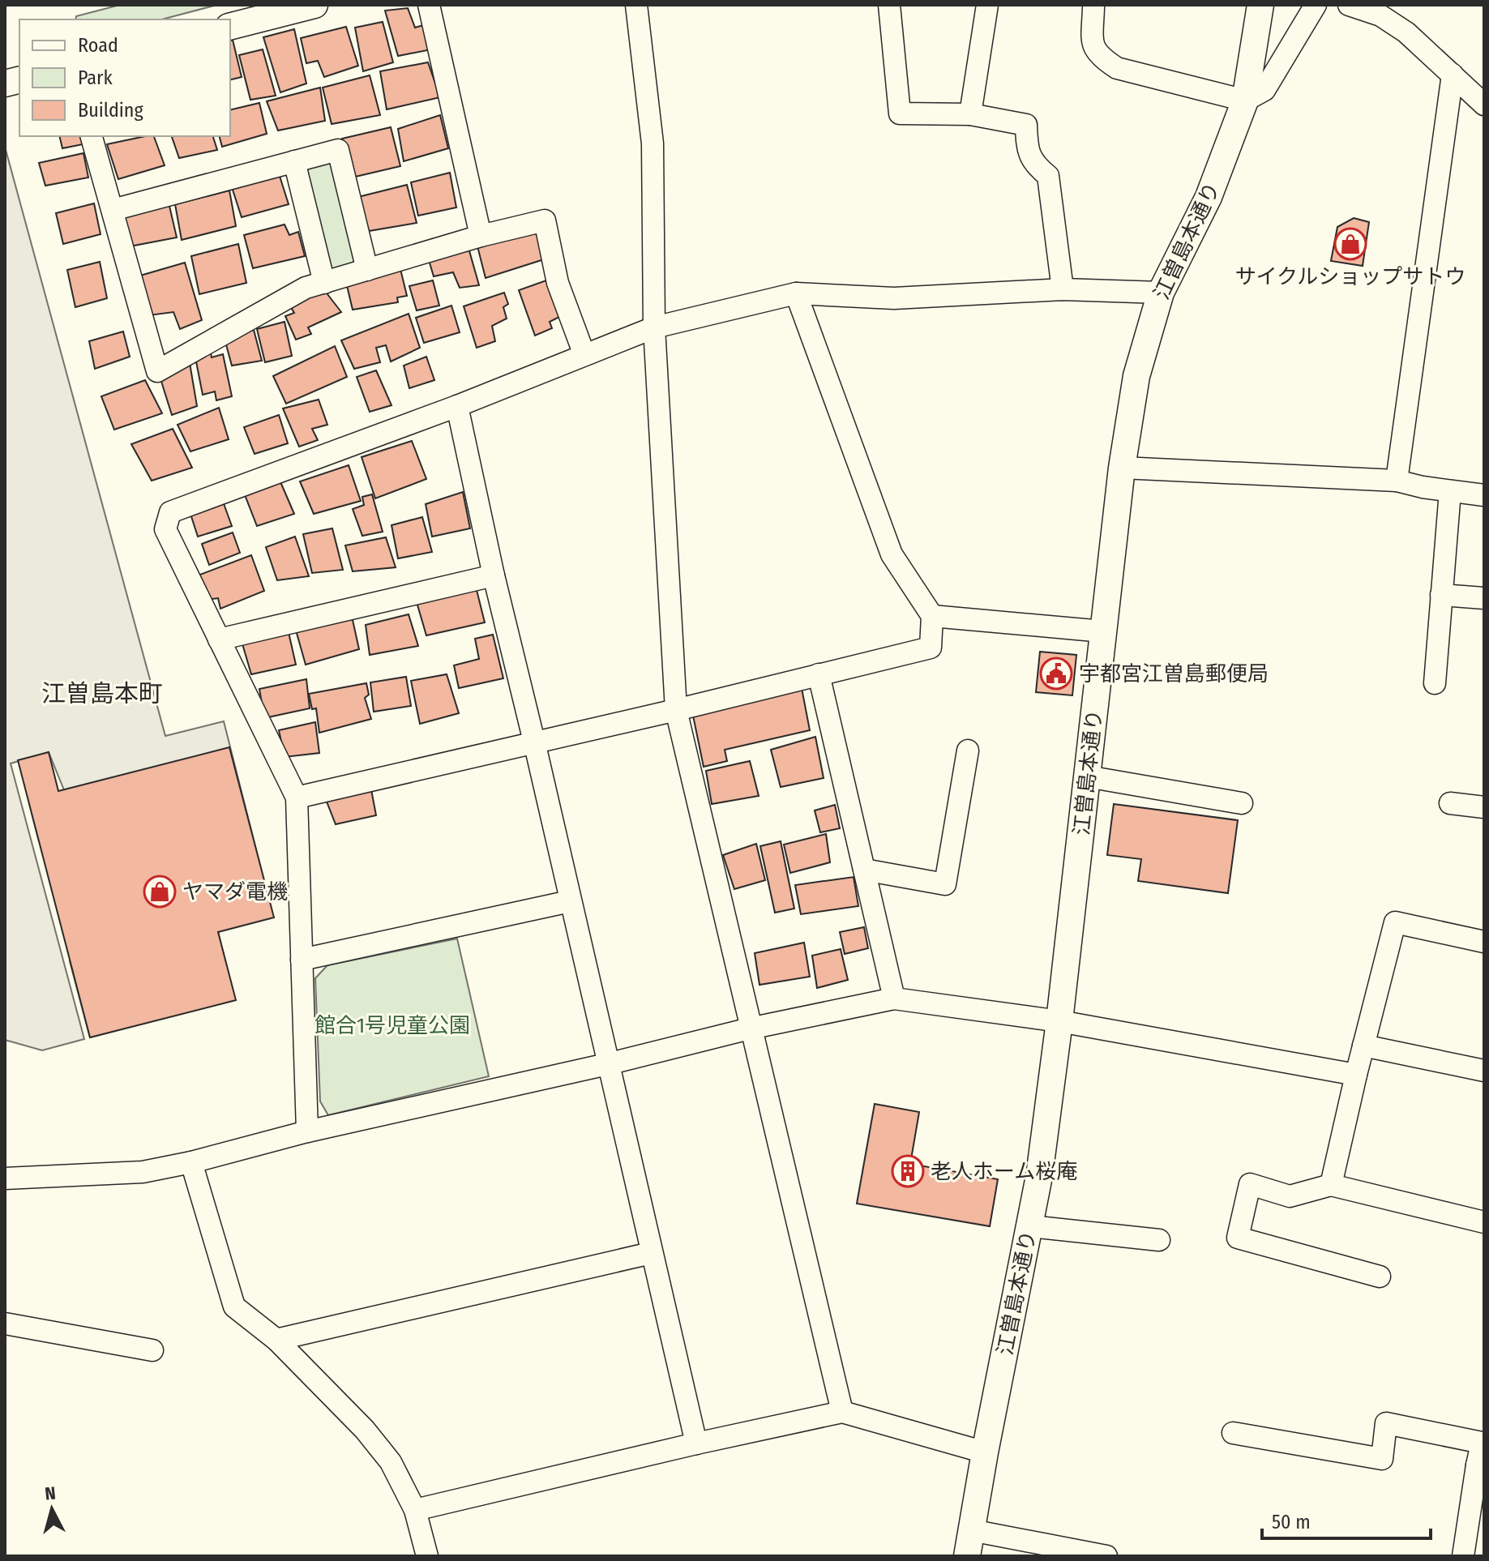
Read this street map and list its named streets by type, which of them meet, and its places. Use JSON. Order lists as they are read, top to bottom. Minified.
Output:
{"streets":{"street":["江曽島本通り"]},"districts":["江曽島本町"],"parks":["館合1号児童公園"],"places":{"shop":["サイクルショップサトウ","ヤマダ電機"],"public building":["宇都宮江曽島郵便局"],"building":["老人ホーム桜庵"]},"legend":["Road","Park","Building"],"scale_bar":"50 m","north":"top"}
